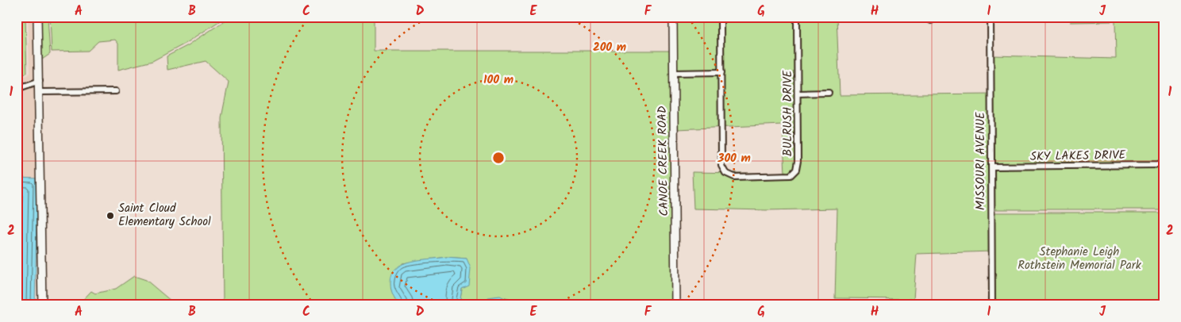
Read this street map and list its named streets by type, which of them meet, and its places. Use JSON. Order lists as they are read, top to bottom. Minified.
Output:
{"streets":{"street":["BULRUSH DRIVE","SKY LAKES DRIVE","CANOE CREEK ROAD","MISSOURI AVENUE"]},"crossings":[["SKY LAKES DRIVE","MISSOURI AVENUE"]],"parks":["Stephanie Leigh Rothstein Memorial Park"],"places":["Saint Cloud Elementary School"],"grid":{"columns":["A","B","C","D","E","F","G","H","I","J"],"rows":["1","2"]},"rings":["200 m","100 m","300 m"]}
